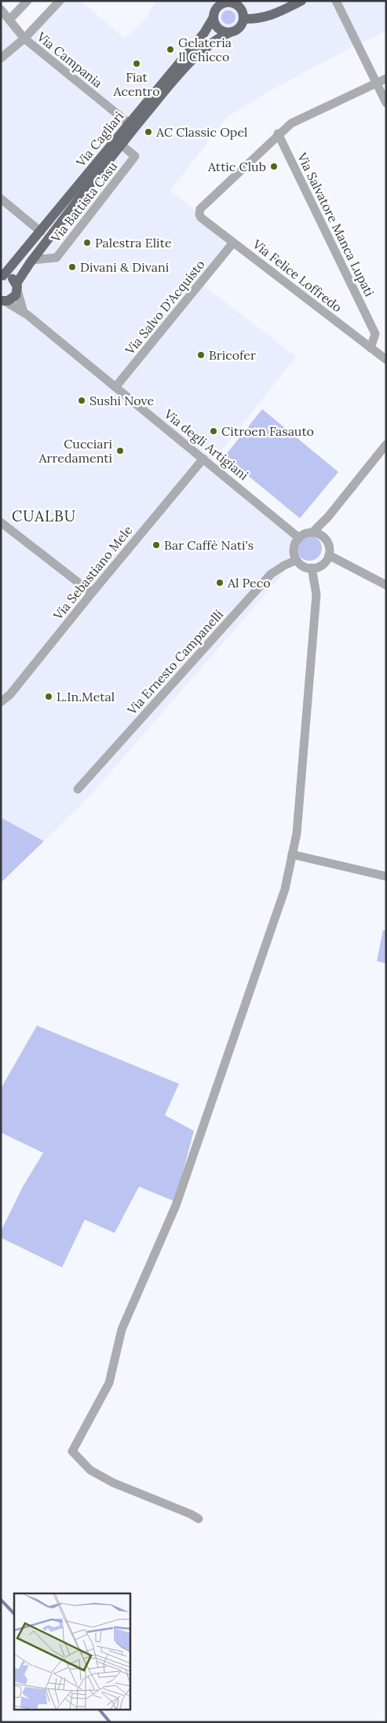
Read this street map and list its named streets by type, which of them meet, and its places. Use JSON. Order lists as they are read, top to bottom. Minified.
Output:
{"streets":{"main road":["Via Cagliari"],"street":["Via Campania","Via Battista Casu","Via Salvatore Manca Lupati","Via Felice Loffredo","Via Salvo D'Acquisto","Via degli Artigiani","Via Sebastiano Mele","Via Ernesto Campanelli"]},"crossings":[["Via Campania","Via Cagliari"],["Via Cagliari","Via Battista Casu"],["Via Cagliari","Via degli Artigiani"],["Via Salvatore Manca Lupati","Via Felice Loffredo"],["Via Felice Loffredo","Via Salvo D'Acquisto"],["Via Salvo D'Acquisto","Via degli Artigiani"],["Via degli Artigiani","Via Sebastiano Mele"],["Via degli Artigiani","Via Ernesto Campanelli"]],"districts":["CUALBU"],"places":["Gelateria Il Chicco","Fiat Acentro","AC Classic Opel","Attic Club","Palestra Elite","Divani & Divani","Bricofer","Sushi Nove","Citroen Fasauto","Cucciari Arredamenti","Bar Caffè Nati's","Al Peco","L.In.Metal"]}
